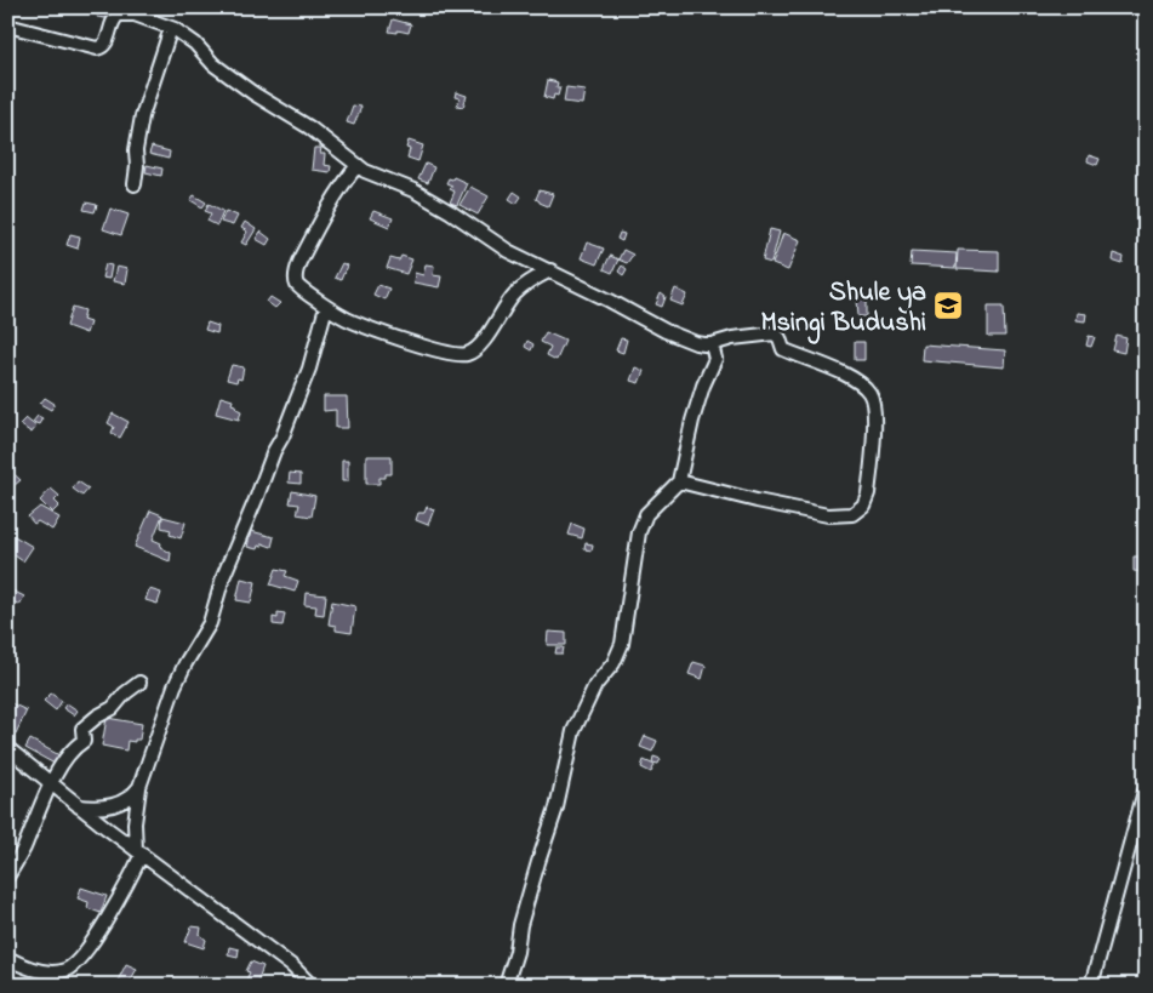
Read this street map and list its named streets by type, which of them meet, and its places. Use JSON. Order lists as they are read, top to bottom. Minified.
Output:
{"places":{"school or university":["Shule ya Msingi Budushi"]}}
